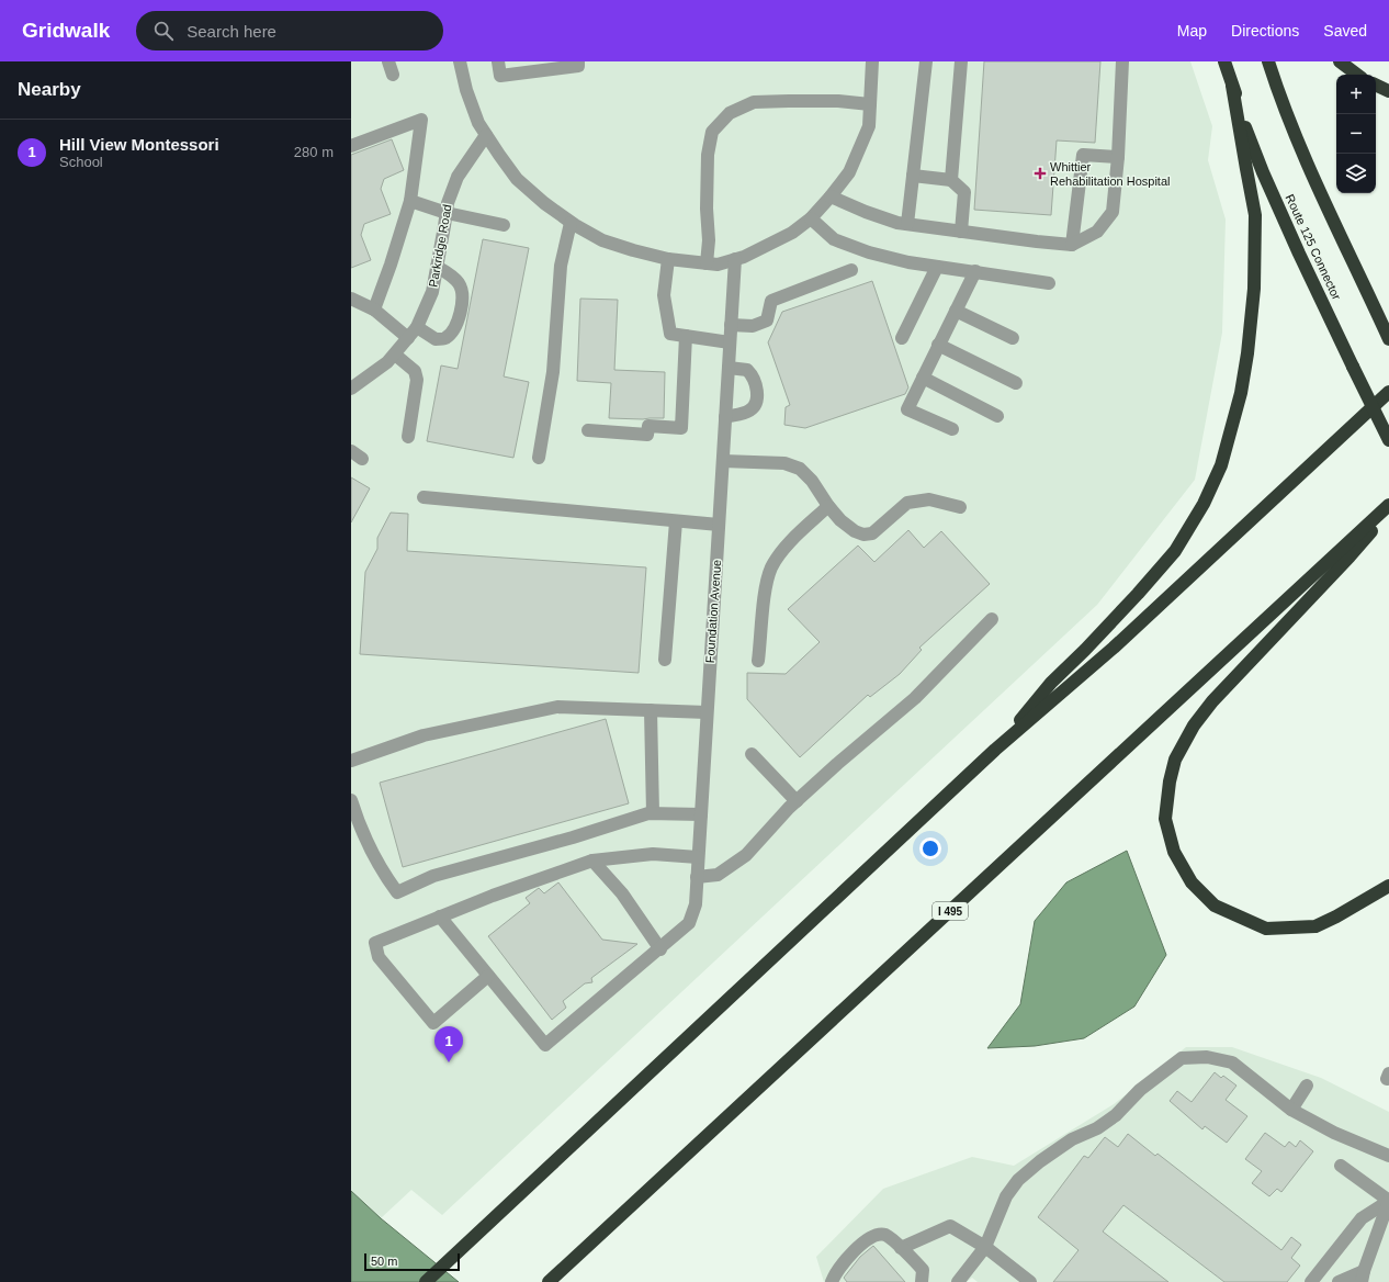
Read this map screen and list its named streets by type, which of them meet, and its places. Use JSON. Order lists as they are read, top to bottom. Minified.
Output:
{"streets":{"highway":["Route 125 Connector","I 495"],"street":["Parkridge Road","Foundation Avenue"]},"places":{"health":["Whittier Rehabilitation Hospital"]},"scale_bar":"50 m","page":{"header":"Gridwalk","search":"Search here","nav":["Map","Directions","Saved"],"heading":"Nearby","map_buttons":["+","−"],"list":[{"mark":"1","name":"Hill View Montessori","note":"School","value":"280 m"}],"pins":"1","scale":"50 m"}}
